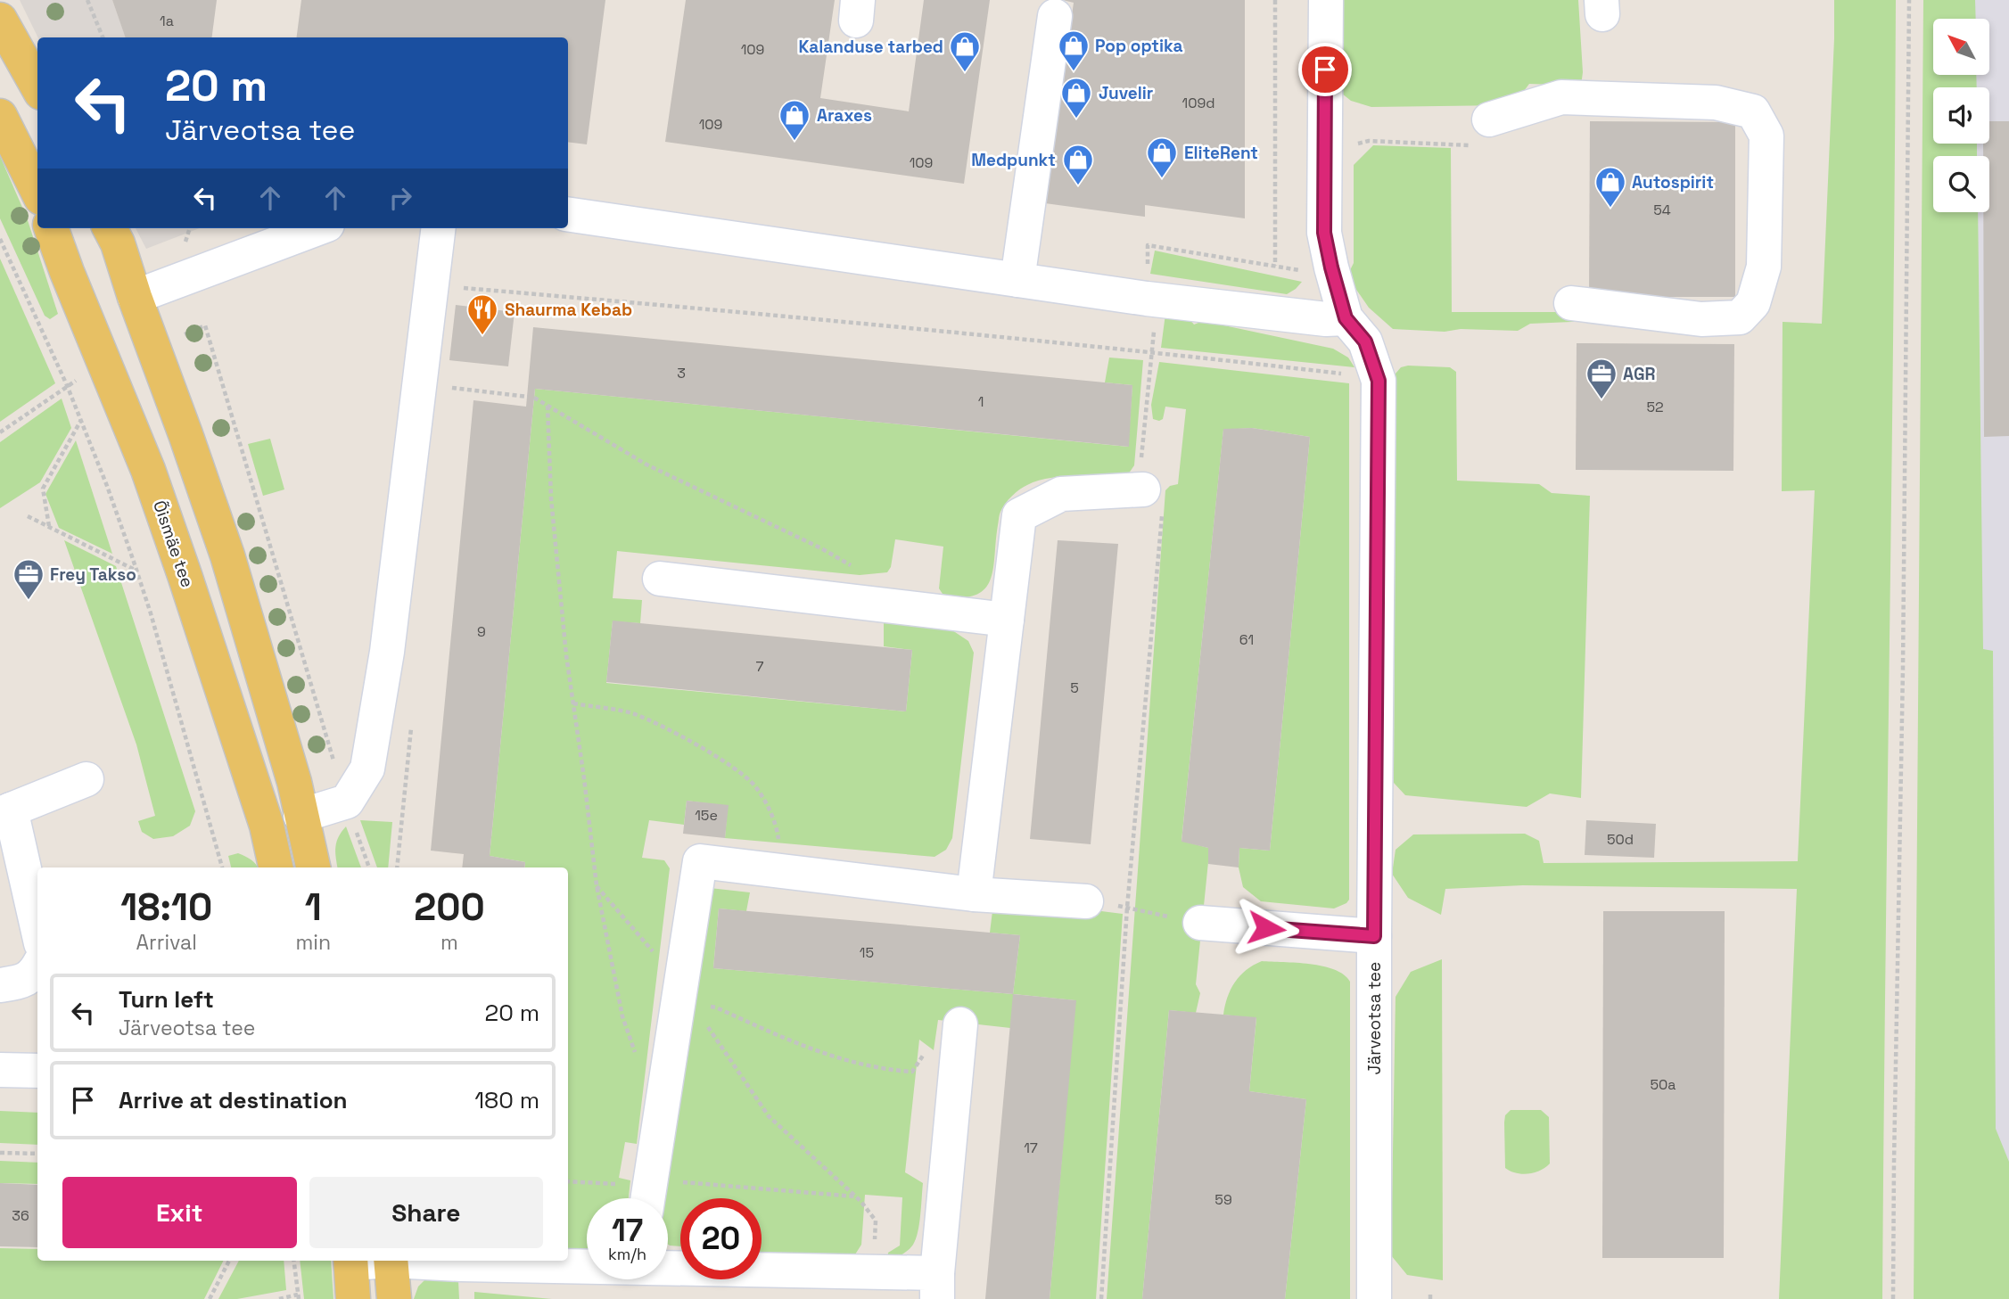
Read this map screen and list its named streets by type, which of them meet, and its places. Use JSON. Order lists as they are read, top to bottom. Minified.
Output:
{"streets":{"main road":["Õismäe tee"],"street":["Järveotsa tee"]},"places":{"shop":["Pop optika","Kalanduse tarbed","Juvelir","Araxes","EliteRent","Medpunkt","Autospirit"],"restaurant":["Shaurma Kebab"],"office":["AGR","Frey Takso"]},"house_numbers":["1a","109","109d","109","109","54","3","1","52","9","61","7","5","15e","50d","15","50a","17","59","36"],"north":"top left","page":{"turn":["20 m","Järveotsa tee"],"eta":["18:10","Arrival","1","min","200","m"],"list":[{"name":"Turn left","note":"Järveotsa tee","value":"20 m"},{"name":"Arrive at destination","value":"180 m"}],"buttons":["Exit","Share"],"speed":"17 km/h","limit":"20"}}
